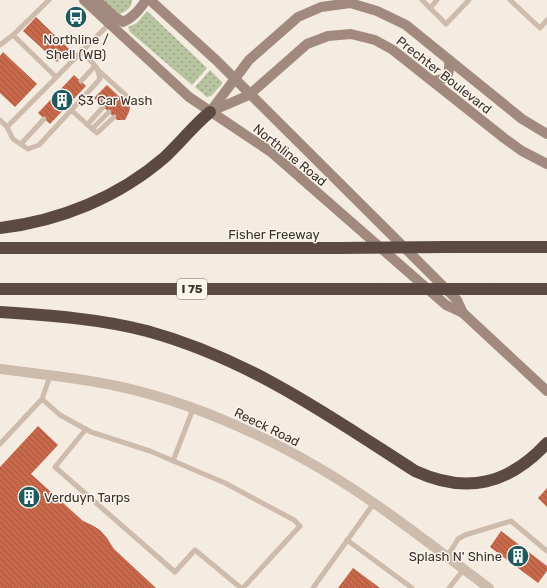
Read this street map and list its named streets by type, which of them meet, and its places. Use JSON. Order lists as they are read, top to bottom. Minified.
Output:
{"streets":{"highway":["Fisher Freeway","I 75"],"main road":["Prechter Boulevard","Northline Road"],"street":["Reeck Road"]},"crossings":[["Prechter Boulevard","Northline Road"]],"places":{"bus stop":["Northline / Shell (WB)"],"building":["$3 Car Wash","Verduyn Tarps","Splash N' Shine"]}}
